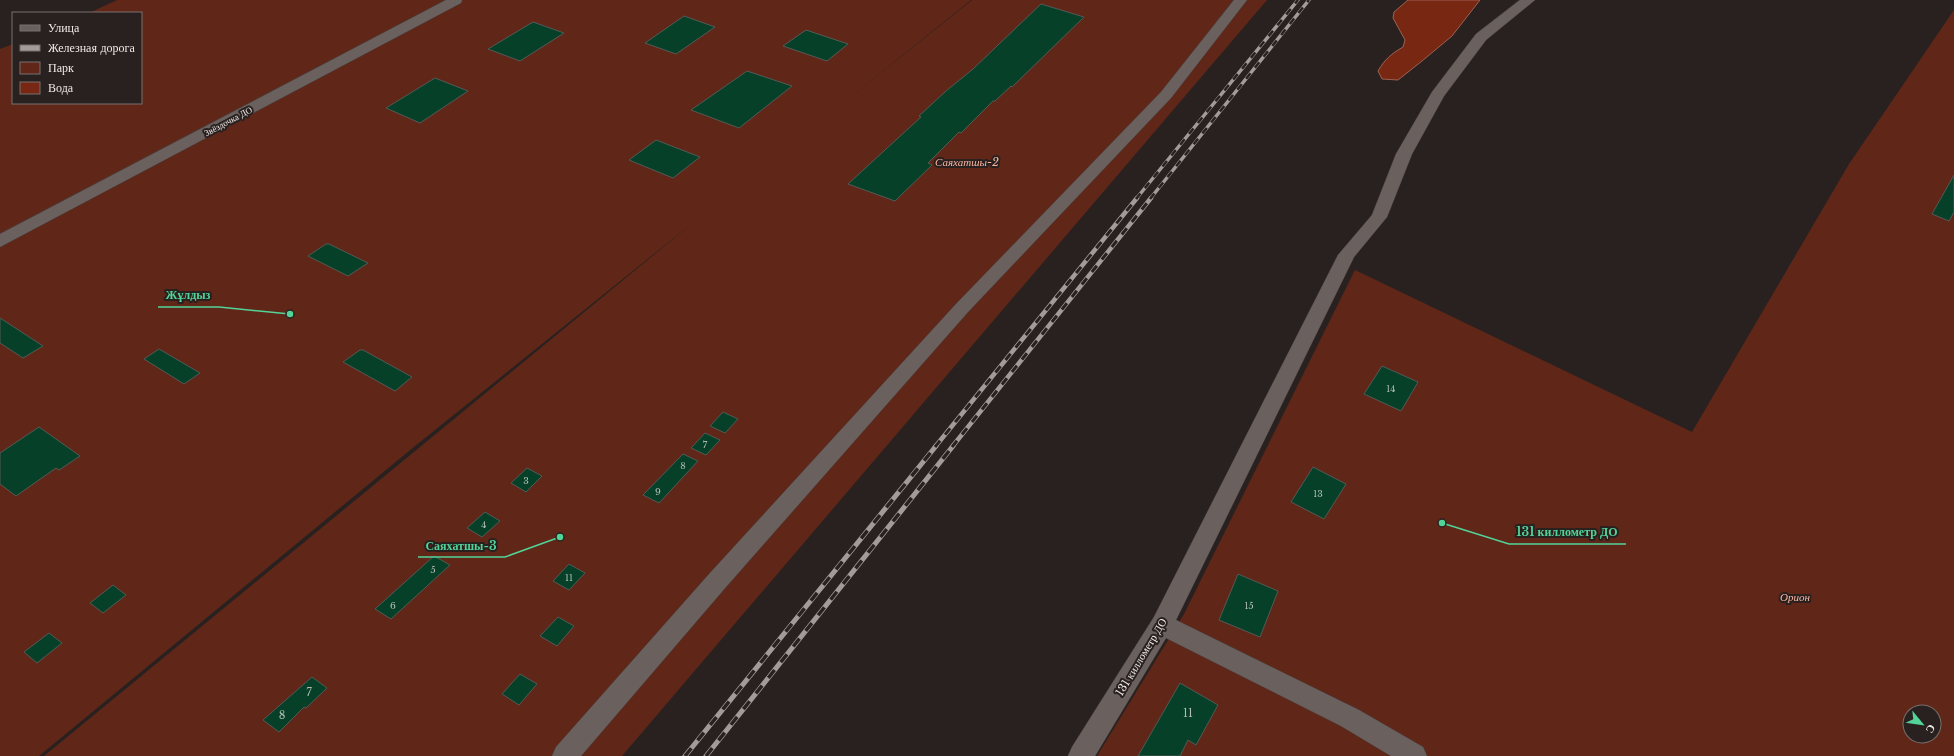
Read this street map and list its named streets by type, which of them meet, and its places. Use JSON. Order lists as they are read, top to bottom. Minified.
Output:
{"streets":{"street":["Звёздочка ДО","131 киллометр ДО"]},"parks":["Саяхатшы-2","Орион"],"places":["Жұлдыз","131 киллометр ДО","Саяхатшы-3"],"house_numbers":["14","7","8","3","9","13","4","5","11","6","15","7","11","8"],"legend":["Улица","Железная дорога","Парк","Вода"],"north":"bottom right"}
